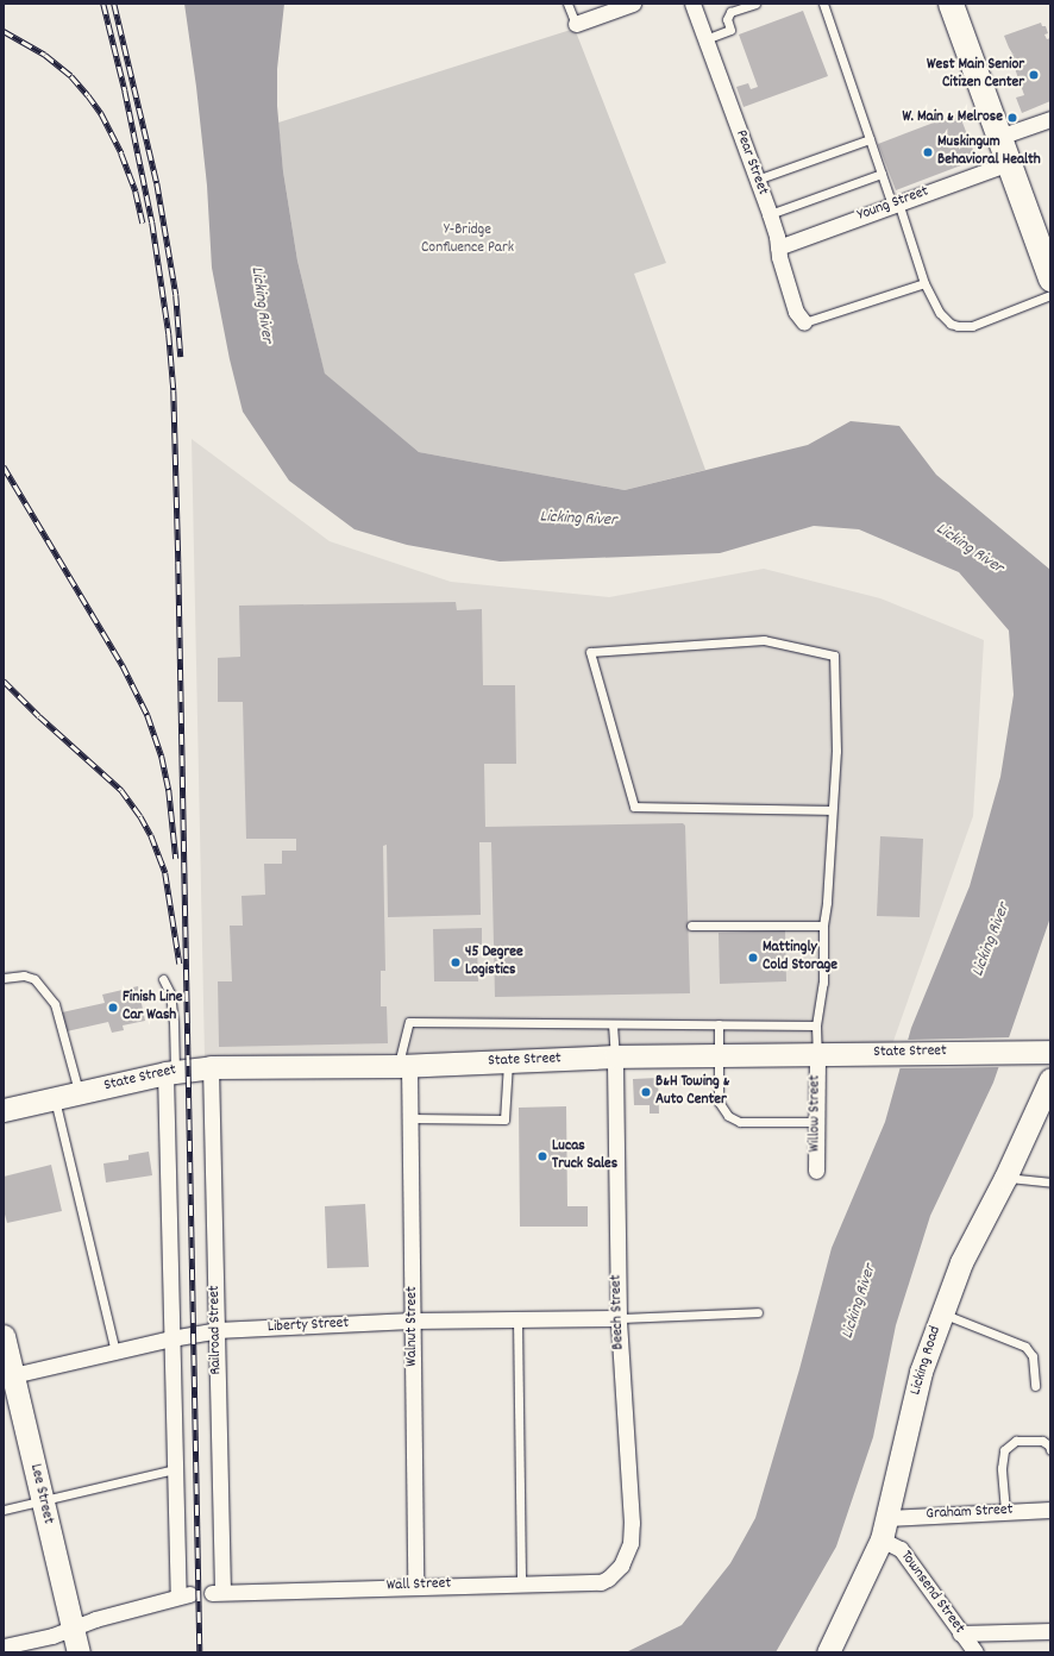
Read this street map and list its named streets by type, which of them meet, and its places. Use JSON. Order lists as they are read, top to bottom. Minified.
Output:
{"streets":{"main road":["State Street","Licking Road","Lee Street"],"street":["Pear Street","Young Street","Willow Street","Beech Street","Liberty Street","Walnut Street","Railroad Street","Graham Street","Wall Street","Townsend Street"]},"crossings":[["Pear Street","Young Street"],["State Street","Willow Street"],["State Street","Beech Street"],["State Street","Walnut Street"],["State Street","Railroad Street"],["Beech Street","Liberty Street"],["Beech Street","Wall Street"],["Liberty Street","Walnut Street"],["Liberty Street","Railroad Street"],["Liberty Street","Lee Street"],["Walnut Street","Wall Street"],["Railroad Street","Wall Street"],["Licking Road","Graham Street"],["Licking Road","Townsend Street"]],"water":["Licking River"],"parks":["Y-Bridge Confluence Park"],"places":["West Main Senior Citizen Center","W. Main & Melrose","Muskingum Behavioral Health","Mattingly Cold Storage","45 Degree Logistics","Finish Line Car Wash","B&H Towing & Auto Center","Lucas Truck Sales"]}
